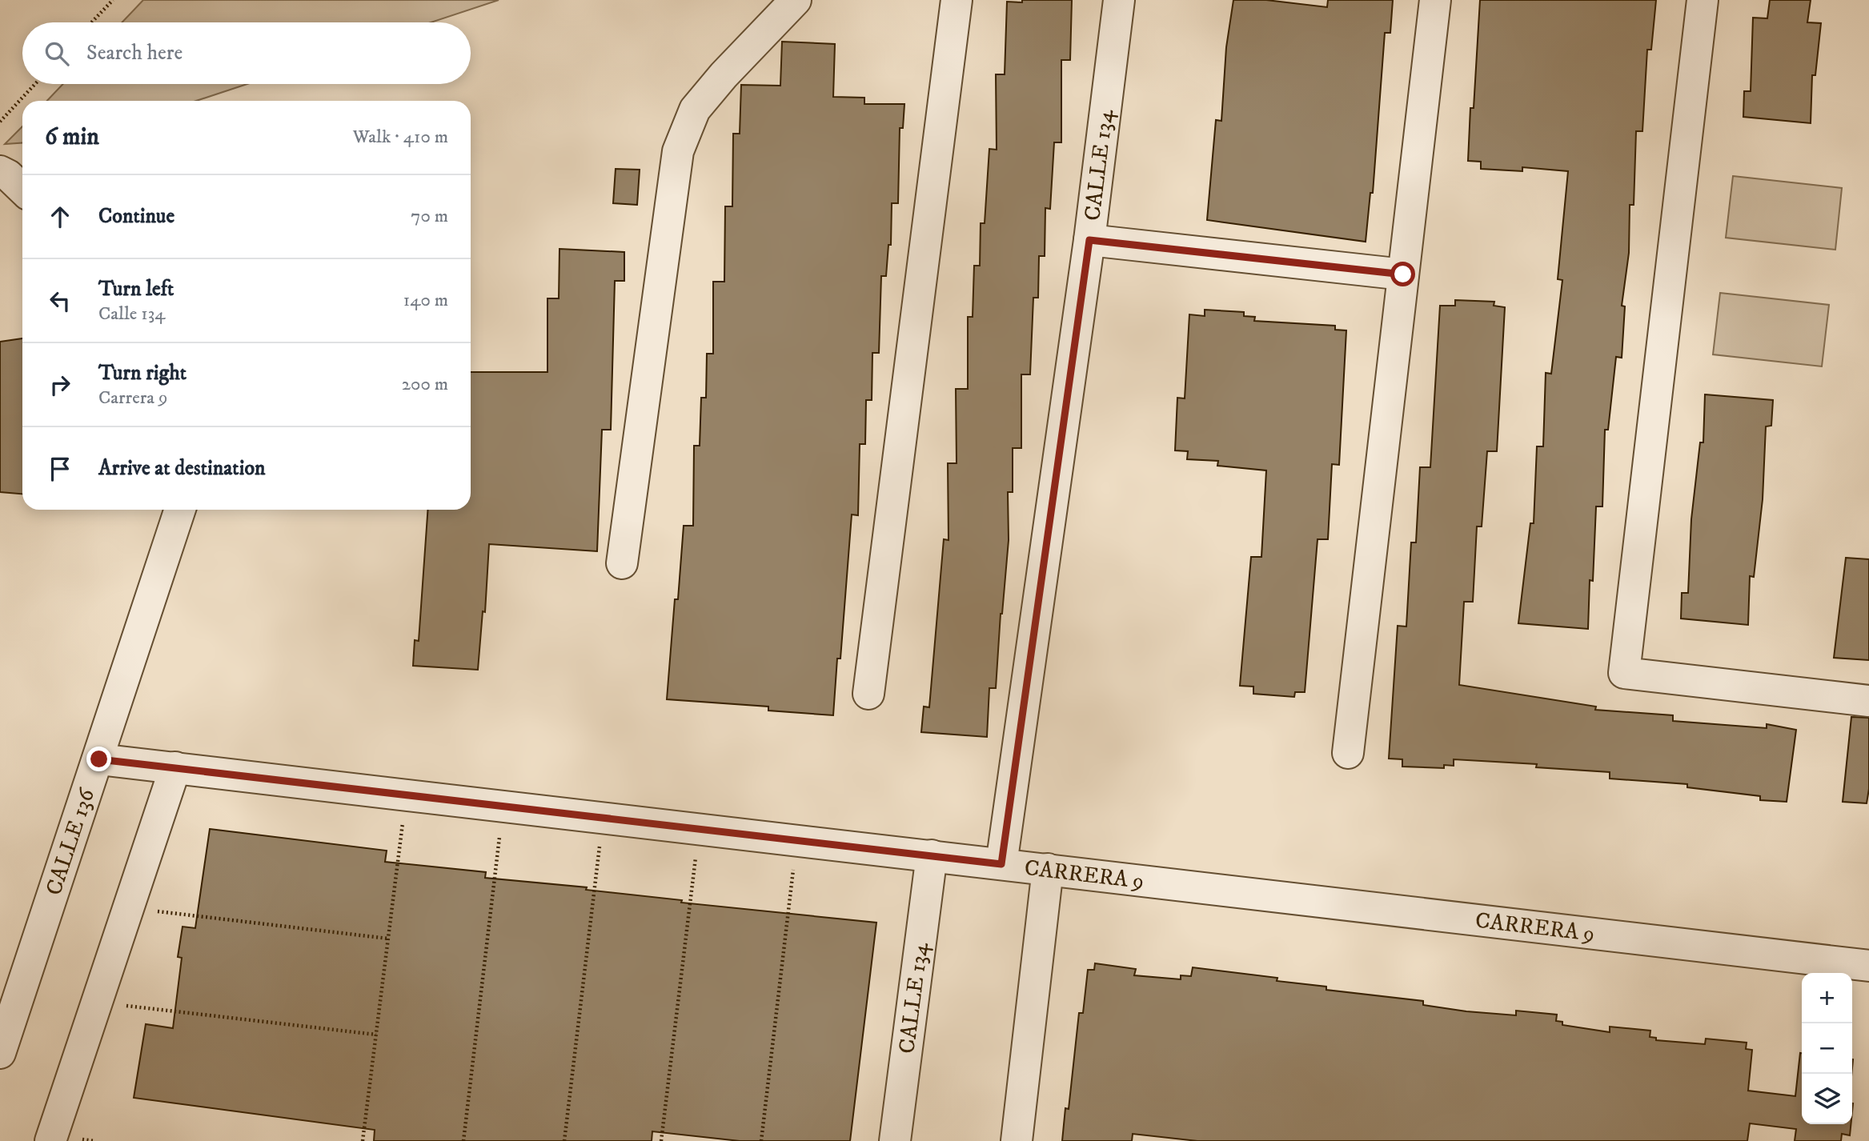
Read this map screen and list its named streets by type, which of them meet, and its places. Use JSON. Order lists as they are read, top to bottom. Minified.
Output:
{"streets":{"street":["CALLE 134","CALLE 136","CARRERA 9"]},"crossings":[["CALLE 134","CARRERA 9"],["CALLE 136","CARRERA 9"]],"page":{"search":"Search here","heading":["6 min","Walk · 410 m"],"list":[["Continue","70 m"],["Turn left","Calle 134","140 m"],["Turn right","Carrera 9","200 m"],"Arrive at destination"],"map_buttons":["+","−"]}}
